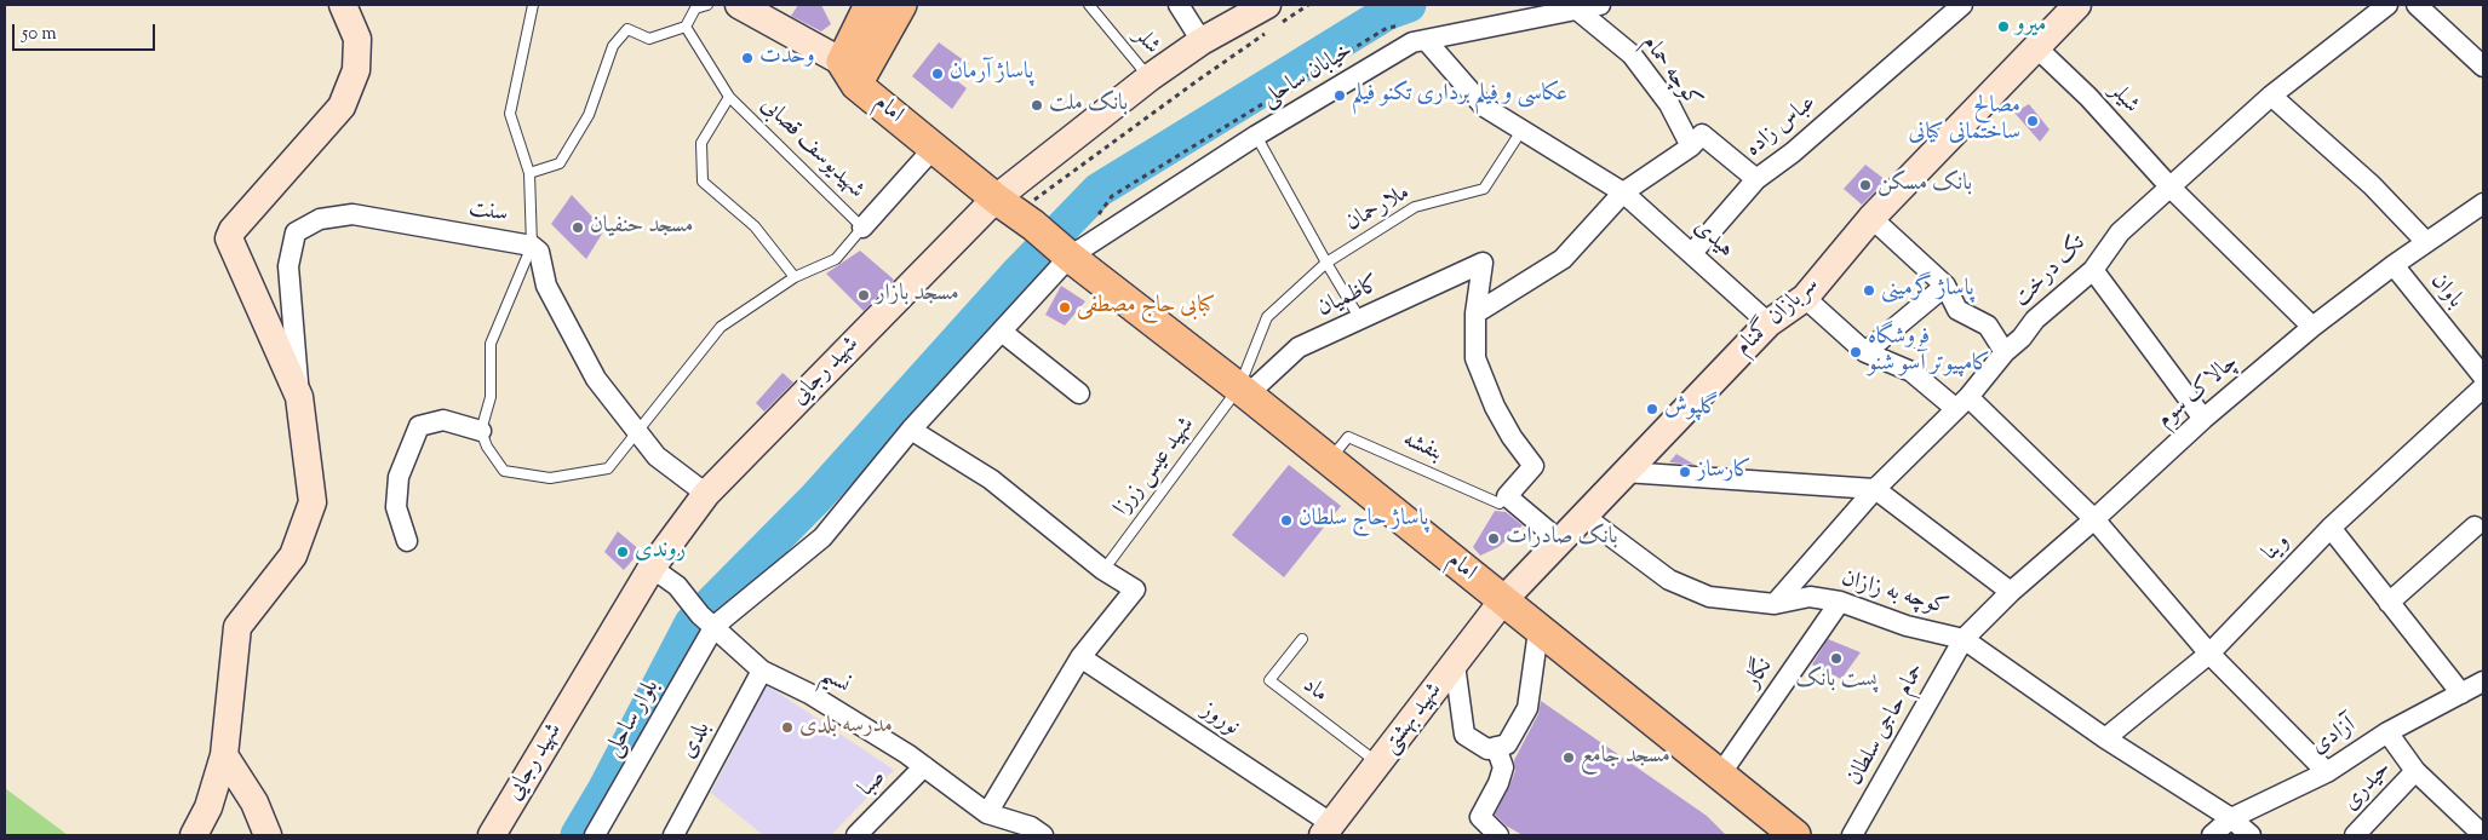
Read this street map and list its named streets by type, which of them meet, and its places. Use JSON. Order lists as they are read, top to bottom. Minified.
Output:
{"streets":{"main road":["امام"],"street":["کوچه حمام","خیابان ساحلی","شیلر","عباس زاده","سنت","هیدی","تک درخت","باوان","کاظمیان","سربازان گمنام","شهید رجایی","چالاک سوم","وینا","کوچه به زازان","نگار","نسیم","بلوار ساحلی","شهید بهشتی","نوروز","حمام حاجی سلطان","آزادی","بلدی","صبا","حیدری"],"lane":["شلر","شهیدیوسف قصابی","ملارحمان","بنفشه","شهید عیس زرزا","ماد"]},"crossings":[["شلر","شهید رجایی"],["کوچه حمام","خیابان ساحلی"],["کوچه حمام","عباس زاده"],["خیابان ساحلی","امام"],["خیابان ساحلی","نسیم"],["خیابان ساحلی","بلوار ساحلی"],["شیلر","تک درخت"],["شیلر","سربازان گمنام"],["شیلر","چالاک سوم"],["امام","ملارحمان"],["امام","کاظمیان"],["امام","سربازان گمنام"],["امام","شهید رجایی"],["امام","بنفشه"],["امام","شهید عیس زرزا"],["امام","نگار"],["امام","شهید بهشتی"],["عباس زاده","هیدی"],["عباس زاده","کاظمیان"],["شهیدیوسف قصابی","سنت"],["ملارحمان","کاظمیان"],["ملارحمان","شهید عیس زرزا"],["سنت","شهید رجایی"],["هیدی","سربازان گمنام"],["تک درخت","کوچه به زازان"],["باوان","چالاک سوم"],["کاظمیان","شهید عیس زرزا"],["سربازان گمنام","کوچه به زازان"],["سربازان گمنام","شهید بهشتی"],["شهید رجایی","نسیم"],["چالاک سوم","کوچه به زازان"],["چالاک سوم","حمام حاجی سلطان"],["کوچه به زازان","نگار"],["کوچه به زازان","حمام حاجی سلطان"],["نسیم","بلوار ساحلی"],["نسیم","بلدی"],["نسیم","صبا"],["ماد","شهید بهشتی"],["شهید بهشتی","نوروز"]],"places":["میرو","وحدت","پاساژ آرمان","عکاسی و فیلم برداری تکنو فیلم","بانک ملت","مصالح ساختمانی کیانی","بانک مسکن","مسجد حنفیان","پاساژ گرمینی","مسجد بازار","کبابی حاج مصطفی","فروشگاه کامپیوتر آسو شنو","گلپوش","کارساز","پاساژ حاج سلطان","بانک صادرات","روندی","پست بانک","مدرسه بلدی","مسجد جامع"],"scale_bar":"50 m"}
